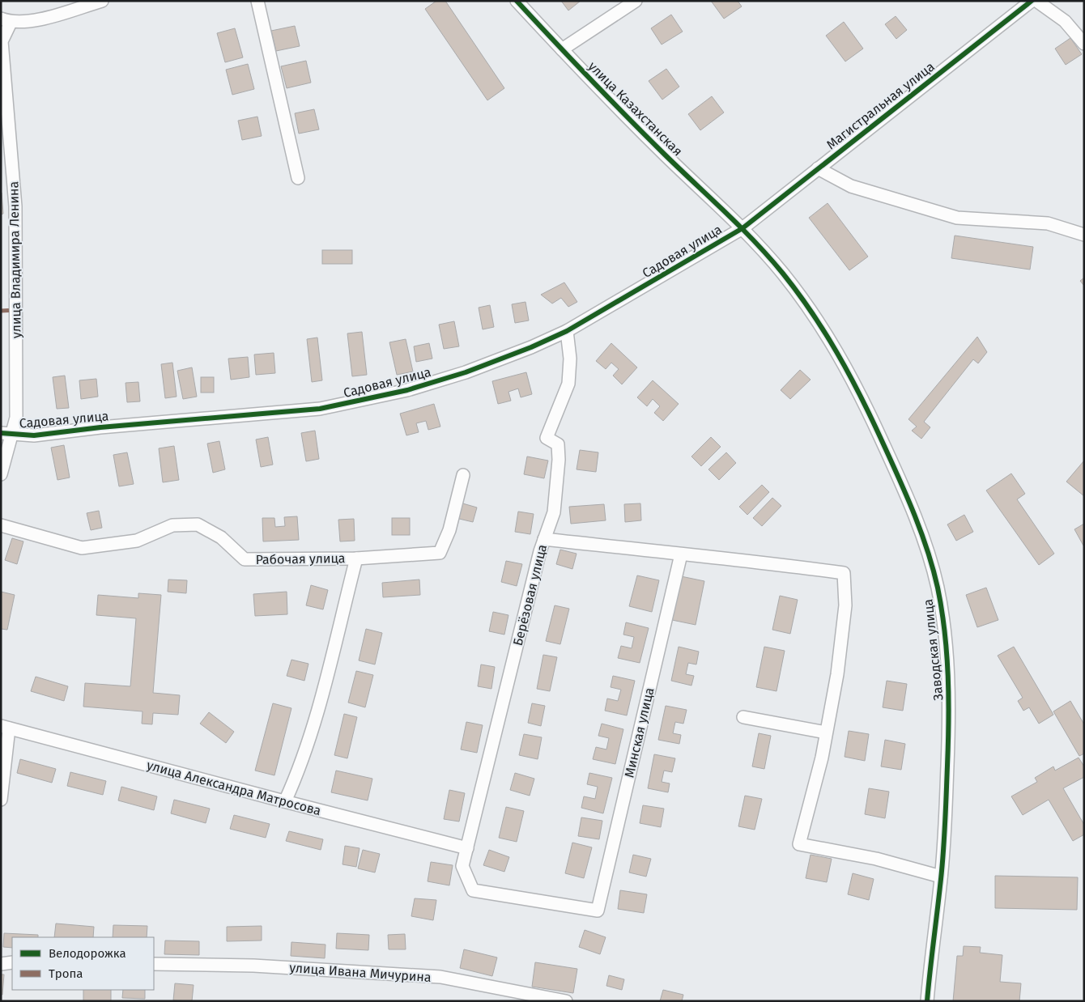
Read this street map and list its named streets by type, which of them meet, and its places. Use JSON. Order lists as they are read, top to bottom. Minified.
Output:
{"streets":{"street":["Магистральная улица","улица Казахстанская","Садовая улица","улица Владимира Ленина","Рабочая улица","Берёзовая улица","Заводская улица","Минская улица","улица Александра Матросова","улица Ивана Мичурина"]},"crossings":[["Магистральная улица","улица Казахстанская"],["Магистральная улица","Садовая улица"],["Магистральная улица","Заводская улица"],["улица Казахстанская","Садовая улица"],["улица Казахстанская","Заводская улица"],["Садовая улица","улица Владимира Ленина"],["Садовая улица","Берёзовая улица"],["Садовая улица","Заводская улица"],["Берёзовая улица","Минская улица"],["Берёзовая улица","улица Александра Матросова"]],"legend":["Велодорожка","Тропа"]}
